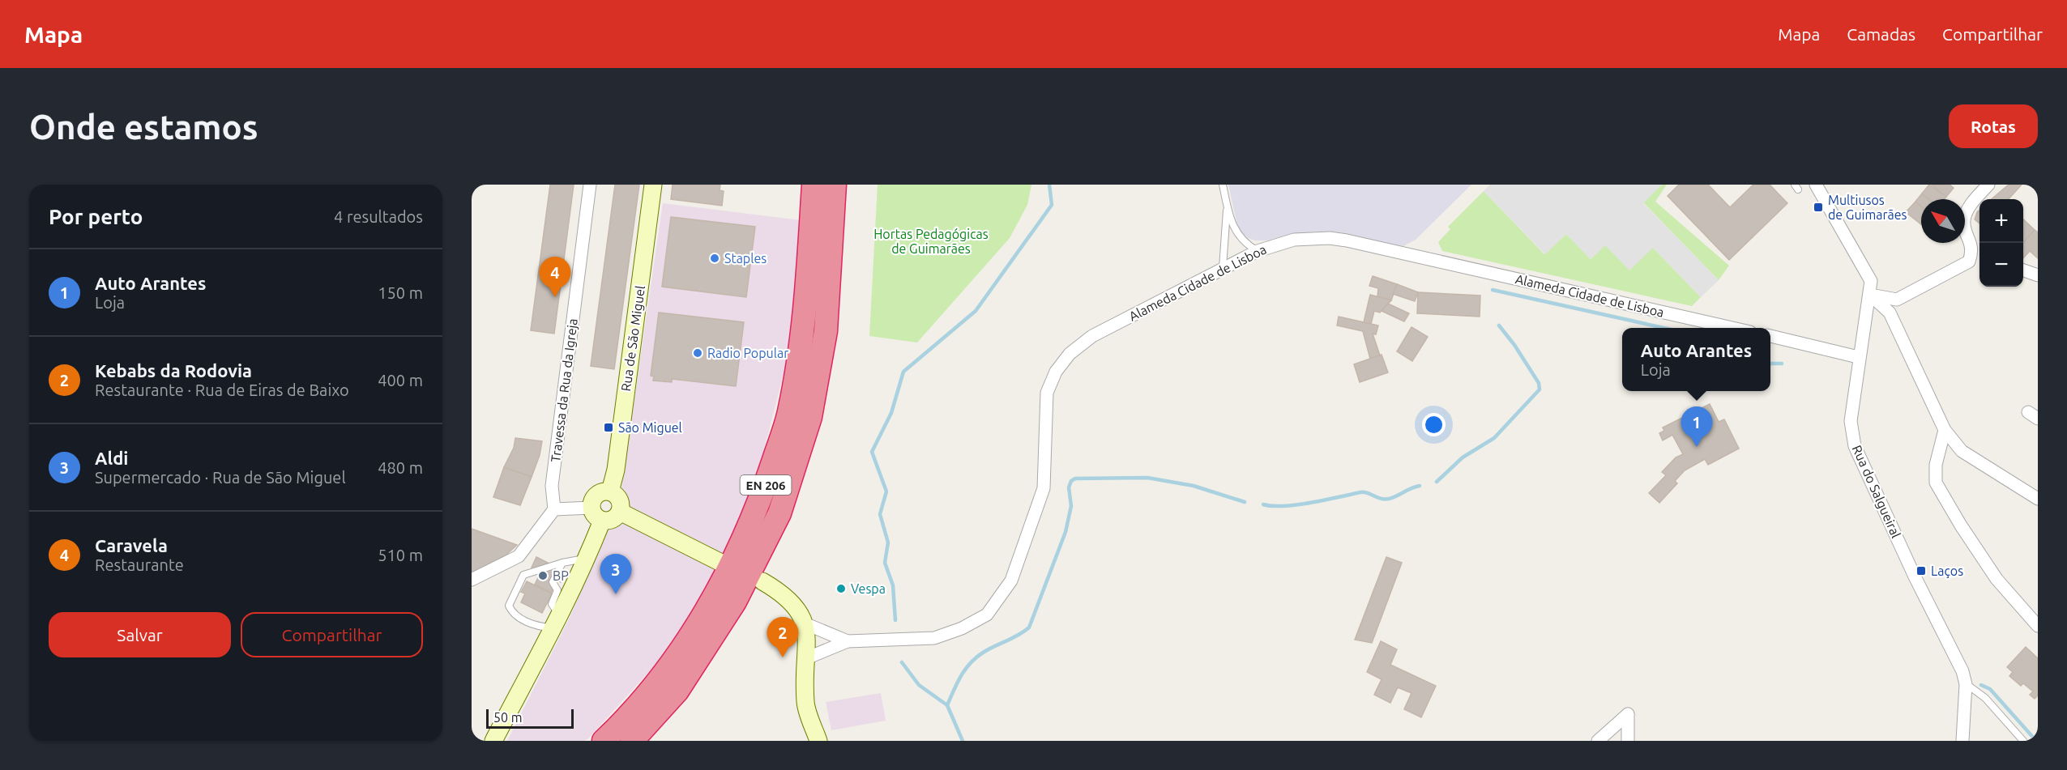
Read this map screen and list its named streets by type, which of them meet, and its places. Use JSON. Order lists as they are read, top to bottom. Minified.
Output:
{"streets":{"highway":["EN 206"],"main road":["Rua de São Miguel"],"street":["Alameda Cidade de Lisboa","Travessa da Rua da Igreja","Rua do Salgueiral"]},"parks":["Hortas Pedagógicas de Guimarães"],"places":{"transit":["Multiusos de Guimarães","São Miguel","Laços"],"other":["Staples","Radio Popular","BP","Vespa"]},"scale_bar":"50 m","north":"top left","page":{"header":"Mapa","nav":["Mapa","Camadas","Compartilhar"],"buttons":["Rotas",["Salvar","Compartilhar"]],"title":"Onde estamos","heading":["Por perto","4 resultados"],"map_buttons":["+","−"],"list":[{"mark":"1","name":"Auto Arantes","note":"Loja","value":"150 m"},{"mark":"2","name":"Kebabs da Rodovia","note":"Restaurante · Rua de Eiras de Baixo","value":"400 m"},{"mark":"3","name":"Aldi","note":"Supermercado · Rua de São Miguel","value":"480 m"},{"mark":"4","name":"Caravela","note":"Restaurante","value":"510 m"}],"pins":["4","1","3","2"],"popup":["Auto Arantes","Loja"],"scale":"50 m"}}
